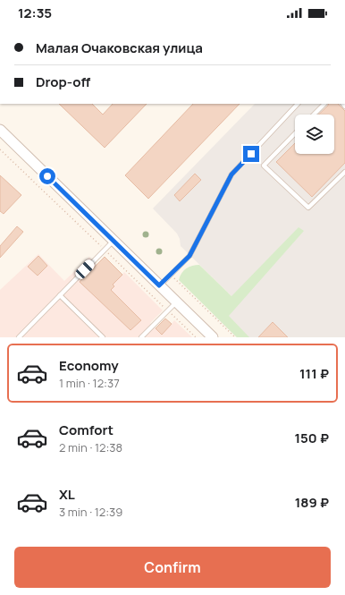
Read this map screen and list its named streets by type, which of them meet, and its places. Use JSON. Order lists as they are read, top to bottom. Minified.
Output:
{"page":{"status":"12:35","banner":["Малая Очаковская улица","Drop-off"],"list":[{"name":"Economy","note":"1 min · 12:37","value":"111 ₽"},{"name":"Comfort","note":"2 min · 12:38","value":"150 ₽"},{"name":"XL","note":"3 min · 12:39","value":"189 ₽"}],"buttons":"Confirm"}}
